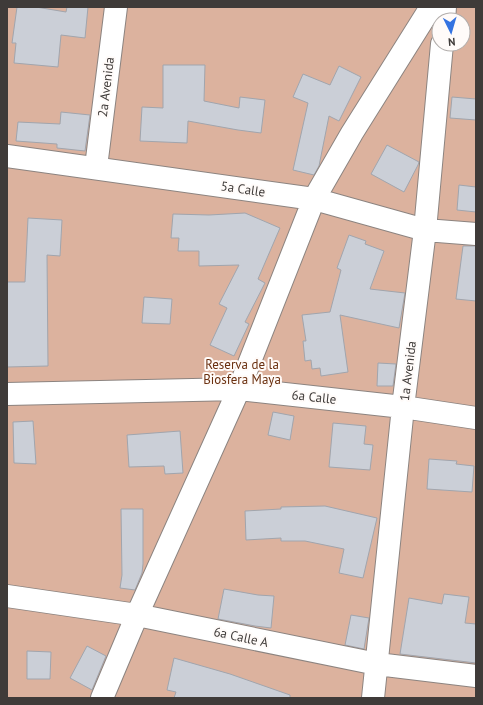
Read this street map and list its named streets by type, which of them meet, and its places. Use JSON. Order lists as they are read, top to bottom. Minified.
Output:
{"streets":{"street":["2a Avenida","5a Calle","1a Avenida","6a Calle","6a Calle A"]},"crossings":[["2a Avenida","5a Calle"],["5a Calle","1a Avenida"],["1a Avenida","6a Calle"],["1a Avenida","6a Calle A"]],"parks":["Reserva de la Biosfera Maya"],"north":"bottom"}
